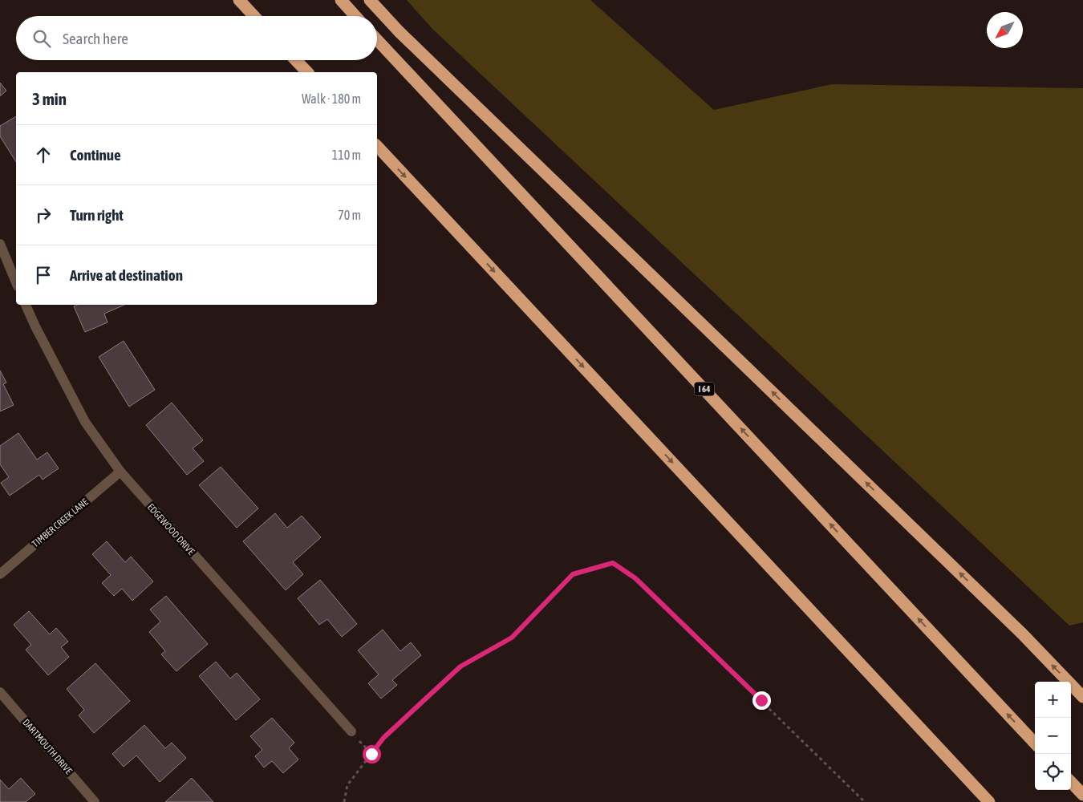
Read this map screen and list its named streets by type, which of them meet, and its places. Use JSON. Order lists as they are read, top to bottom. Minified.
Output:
{"streets":{"highway":["I 64"],"street":["TIMBER CREEK LANE","EDGEWOOD DRIVE","DARTMOUTH DRIVE"]},"crossings":[["TIMBER CREEK LANE","EDGEWOOD DRIVE"]],"north":"bottom left","page":{"search":"Search here","heading":["3 min","Walk · 180 m"],"list":[["Continue","110 m"],["Turn right","70 m"],"Arrive at destination"],"map_buttons":["+","−"]}}
